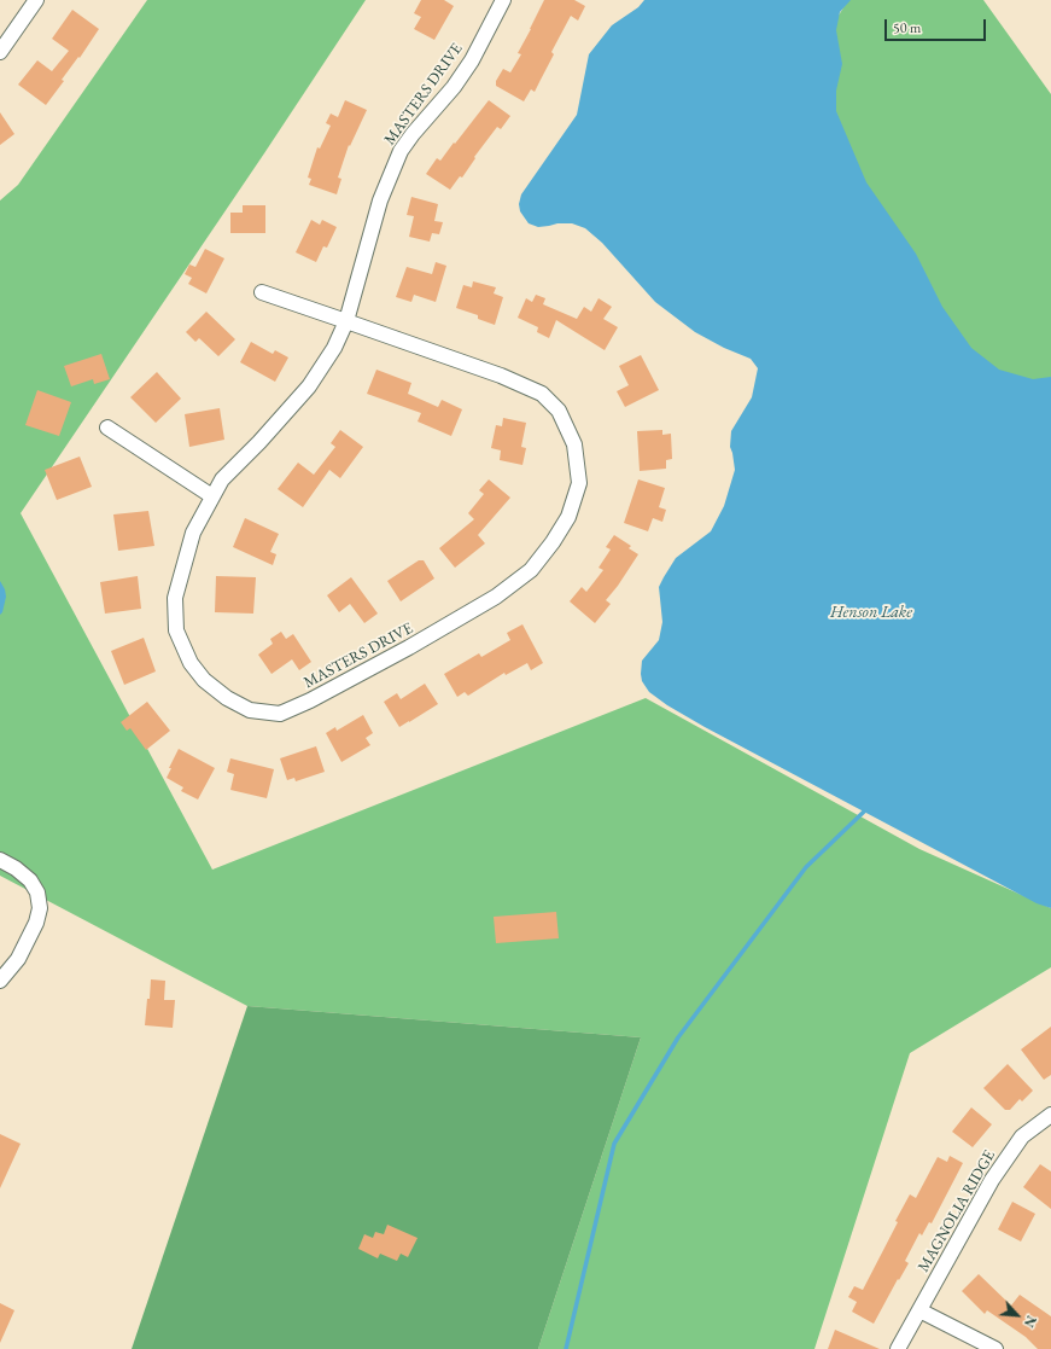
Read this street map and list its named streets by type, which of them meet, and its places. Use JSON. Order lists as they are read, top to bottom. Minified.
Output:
{"streets":{"street":["MASTERS DRIVE","MAGNOLIA RIDGE"]},"water":["Henson Lake"],"scale_bar":"50 m","north":"bottom right"}
